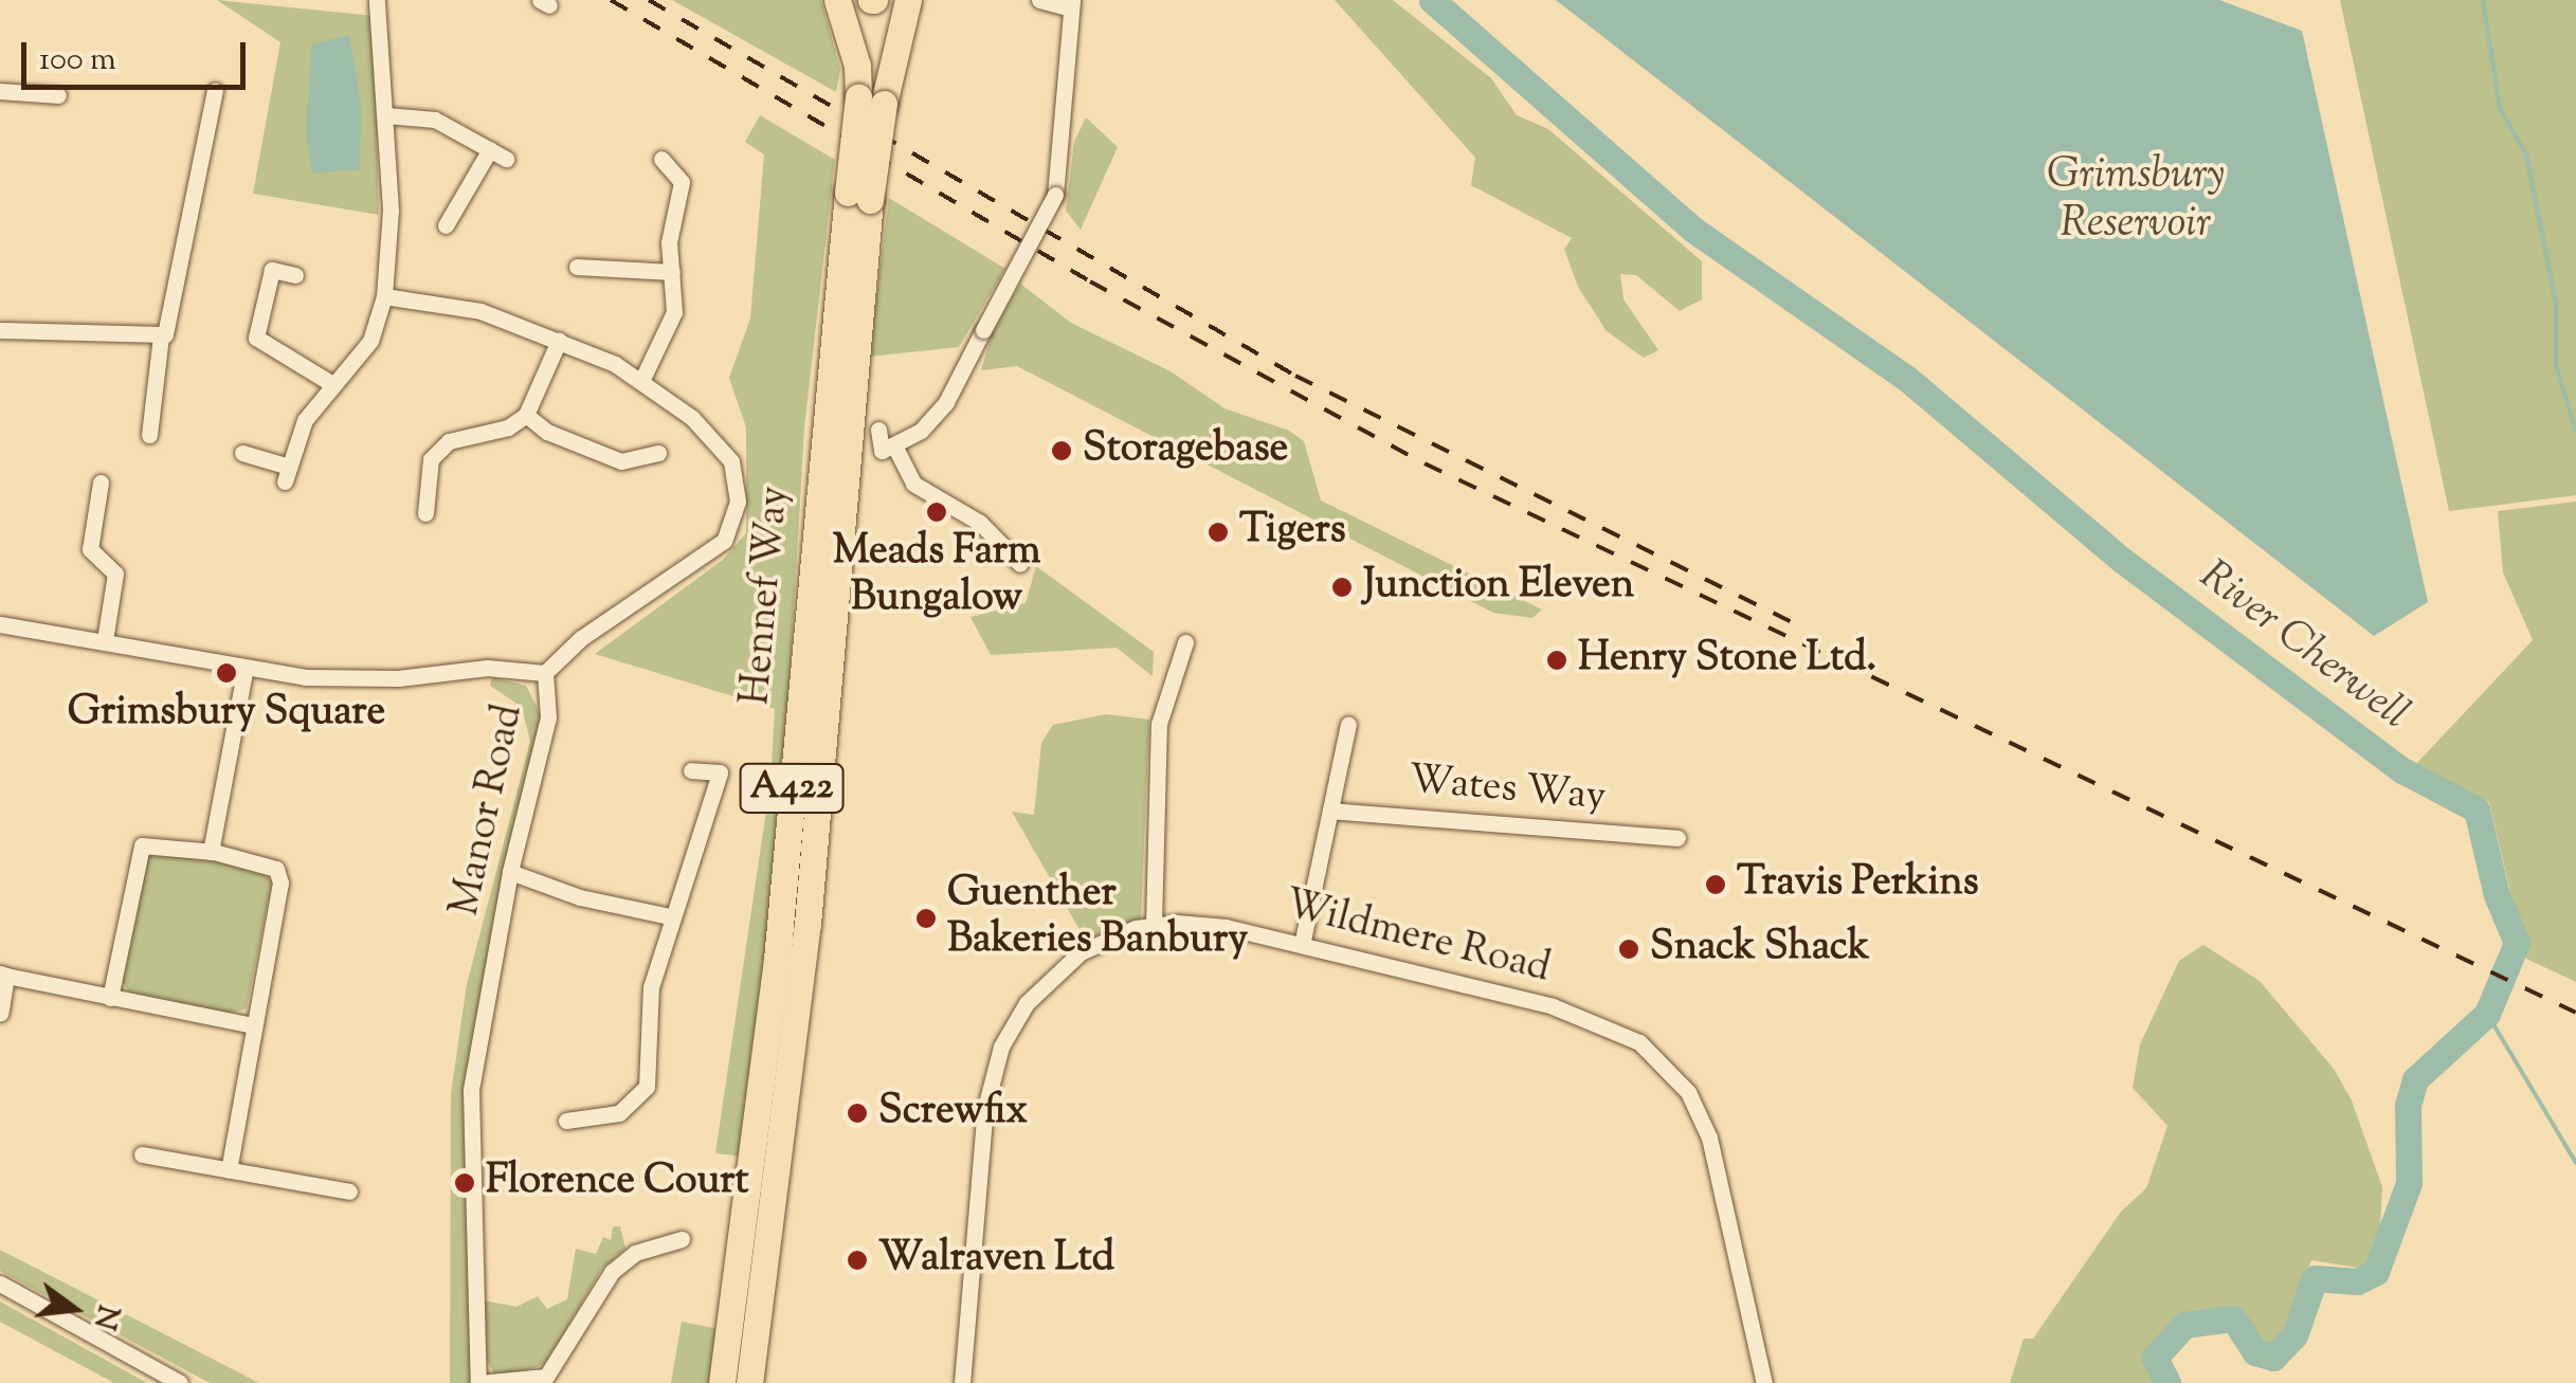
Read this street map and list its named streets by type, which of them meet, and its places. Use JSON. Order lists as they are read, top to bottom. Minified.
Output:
{"streets":{"highway":["Hennef Way","A422"],"street":["Wates Way","Manor Road","Wildmere Road"]},"crossings":[["Hennef Way","A422"]],"water":["Grimsbury Reservoir","River Cherwell"],"places":["Storagebase","Meads Farm Bungalow","Tigers","Junction Eleven","Henry Stone Ltd.","Grimsbury Square","Travis Perkins","Guenther Bakeries Banbury","Snack Shack","Screwfix","Florence Court","Walraven Ltd"],"scale_bar":"100 m","north":"right"}
